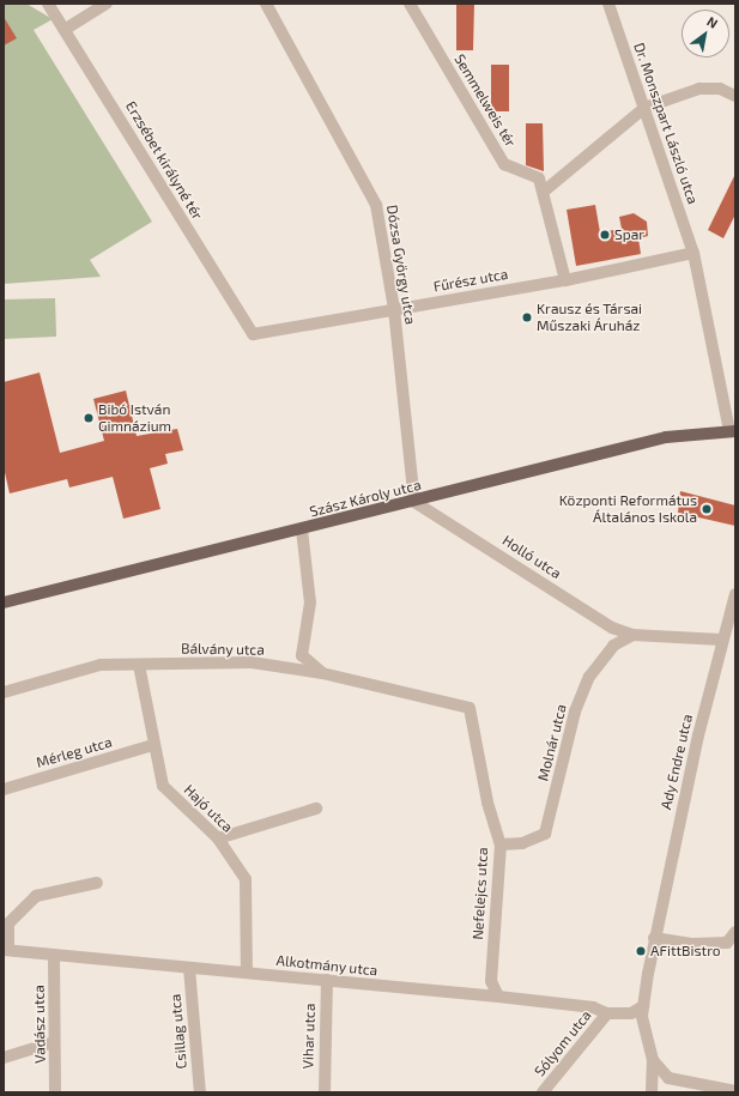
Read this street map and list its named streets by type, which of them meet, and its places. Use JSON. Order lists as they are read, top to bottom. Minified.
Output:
{"streets":{"main road":["Szász Károly utca"],"street":["Semmelweis tér","Dr. Monszpart László utca","Erzsébet királyné tér","Dózsa György utca","Fűrész utca","Holló utca","Bálvány utca","Molnár utca","Mérleg utca","Ady Endre utca","Hajó utca","Nefelejcs utca","Alkotmány utca","Vadász utca","Csillag utca","Vihar utca","Sólyom utca"]},"crossings":[["Semmelweis tér","Fűrész utca"],["Dr. Monszpart László utca","Fűrész utca"],["Dr. Monszpart László utca","Szász Károly utca"],["Erzsébet királyné tér","Fűrész utca"],["Dózsa György utca","Fűrész utca"],["Dózsa György utca","Szász Károly utca"],["Dózsa György utca","Holló utca"],["Szász Károly utca","Holló utca"],["Holló utca","Molnár utca"],["Bálvány utca","Hajó utca"],["Bálvány utca","Nefelejcs utca"],["Molnár utca","Nefelejcs utca"],["Mérleg utca","Hajó utca"],["Ady Endre utca","Alkotmány utca"],["Hajó utca","Alkotmány utca"],["Nefelejcs utca","Alkotmány utca"],["Alkotmány utca","Vadász utca"],["Alkotmány utca","Csillag utca"],["Alkotmány utca","Vihar utca"],["Alkotmány utca","Sólyom utca"]],"places":["Spar","Krausz és Társai Műszaki Áruház","Bibó István Gimnázium","Központi Református Általános Iskola","AFittBistro"],"north":"top right"}
